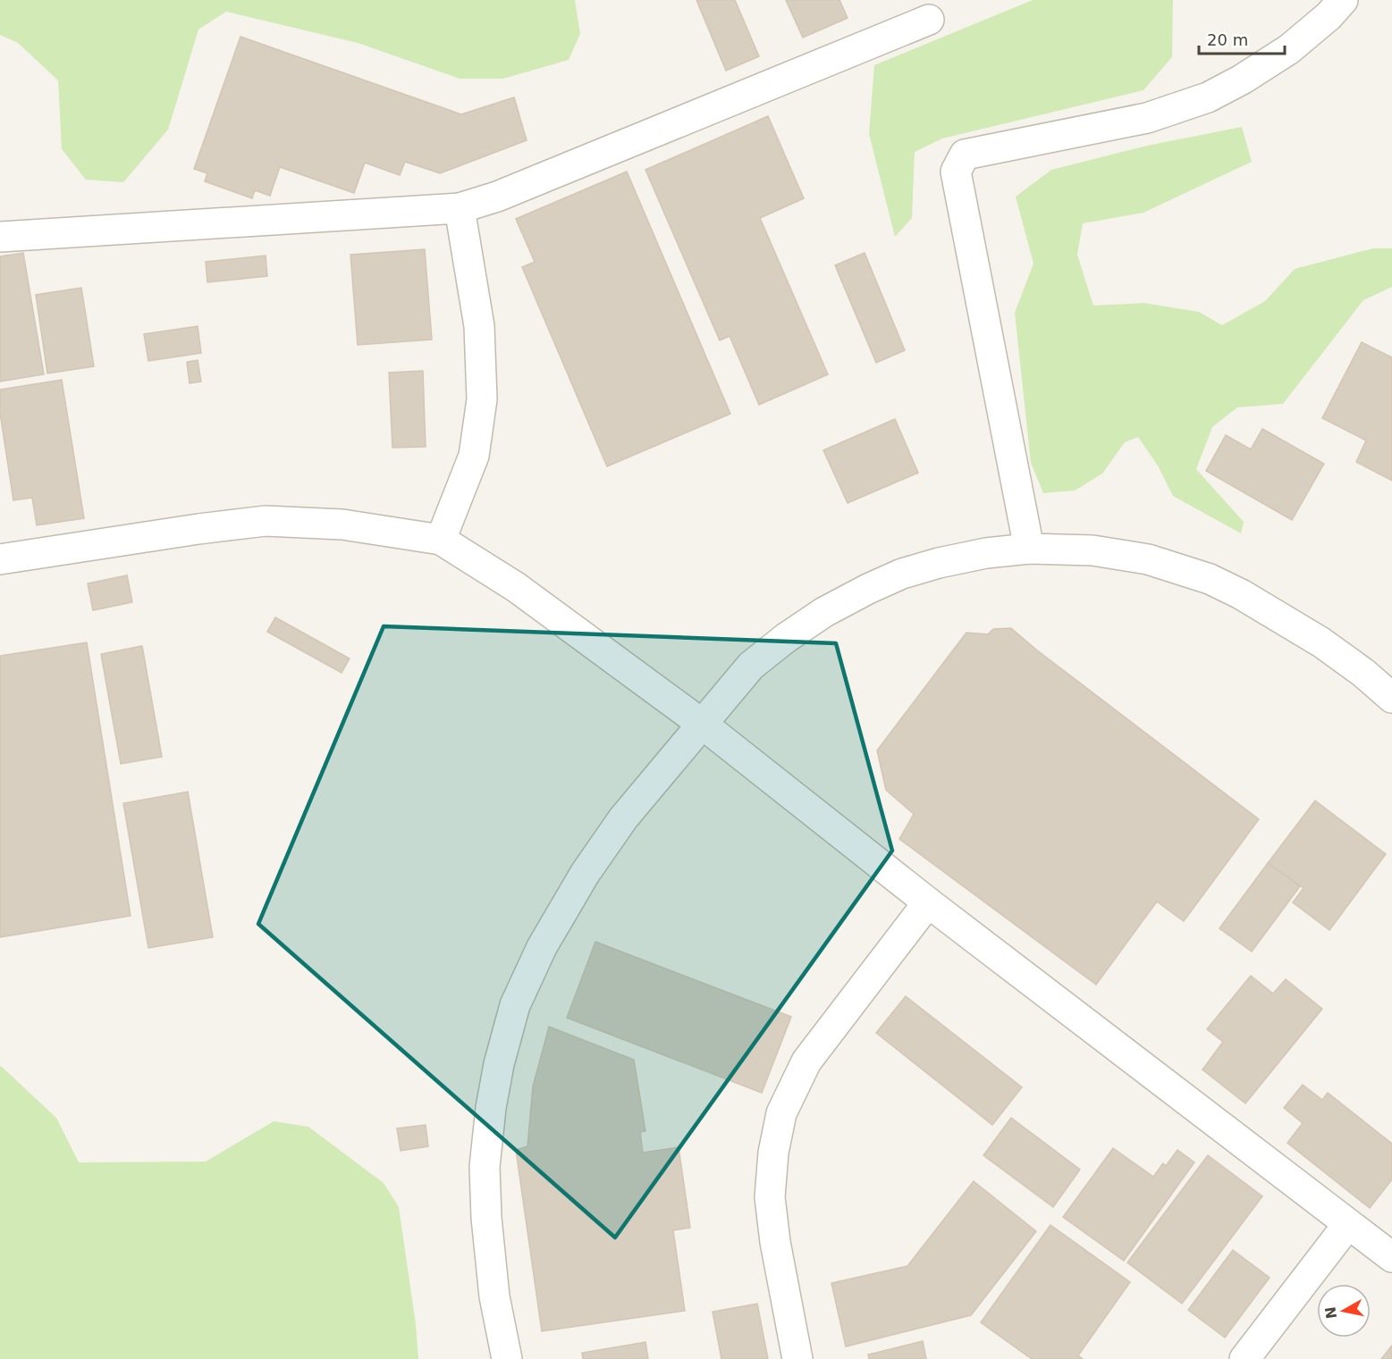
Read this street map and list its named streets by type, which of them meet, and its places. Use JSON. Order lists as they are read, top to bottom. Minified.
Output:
{"scale_bar":"20 m","north":"left"}
